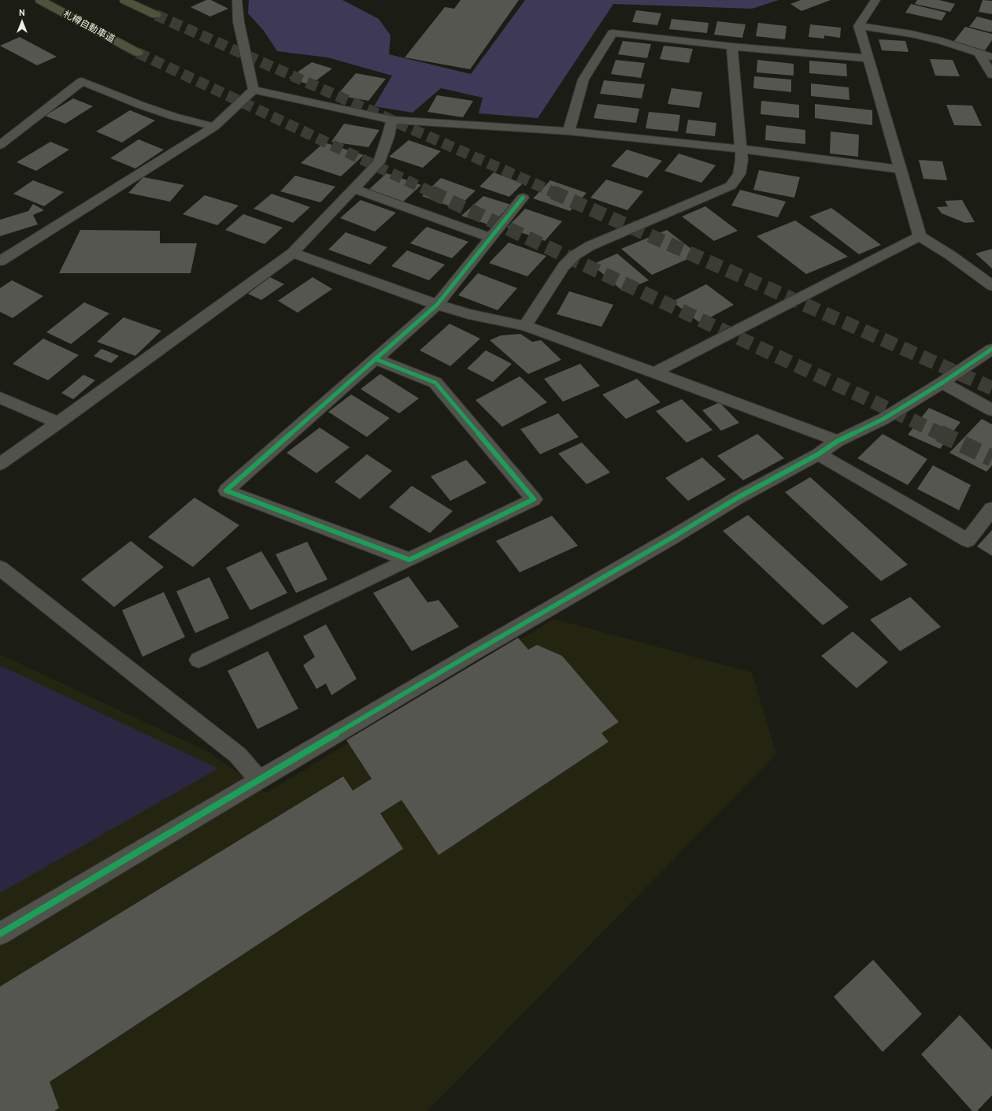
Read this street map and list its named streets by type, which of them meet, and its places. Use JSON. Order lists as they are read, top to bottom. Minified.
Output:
{"streets":{"highway":["札樽自動車道"]},"north":"top"}
